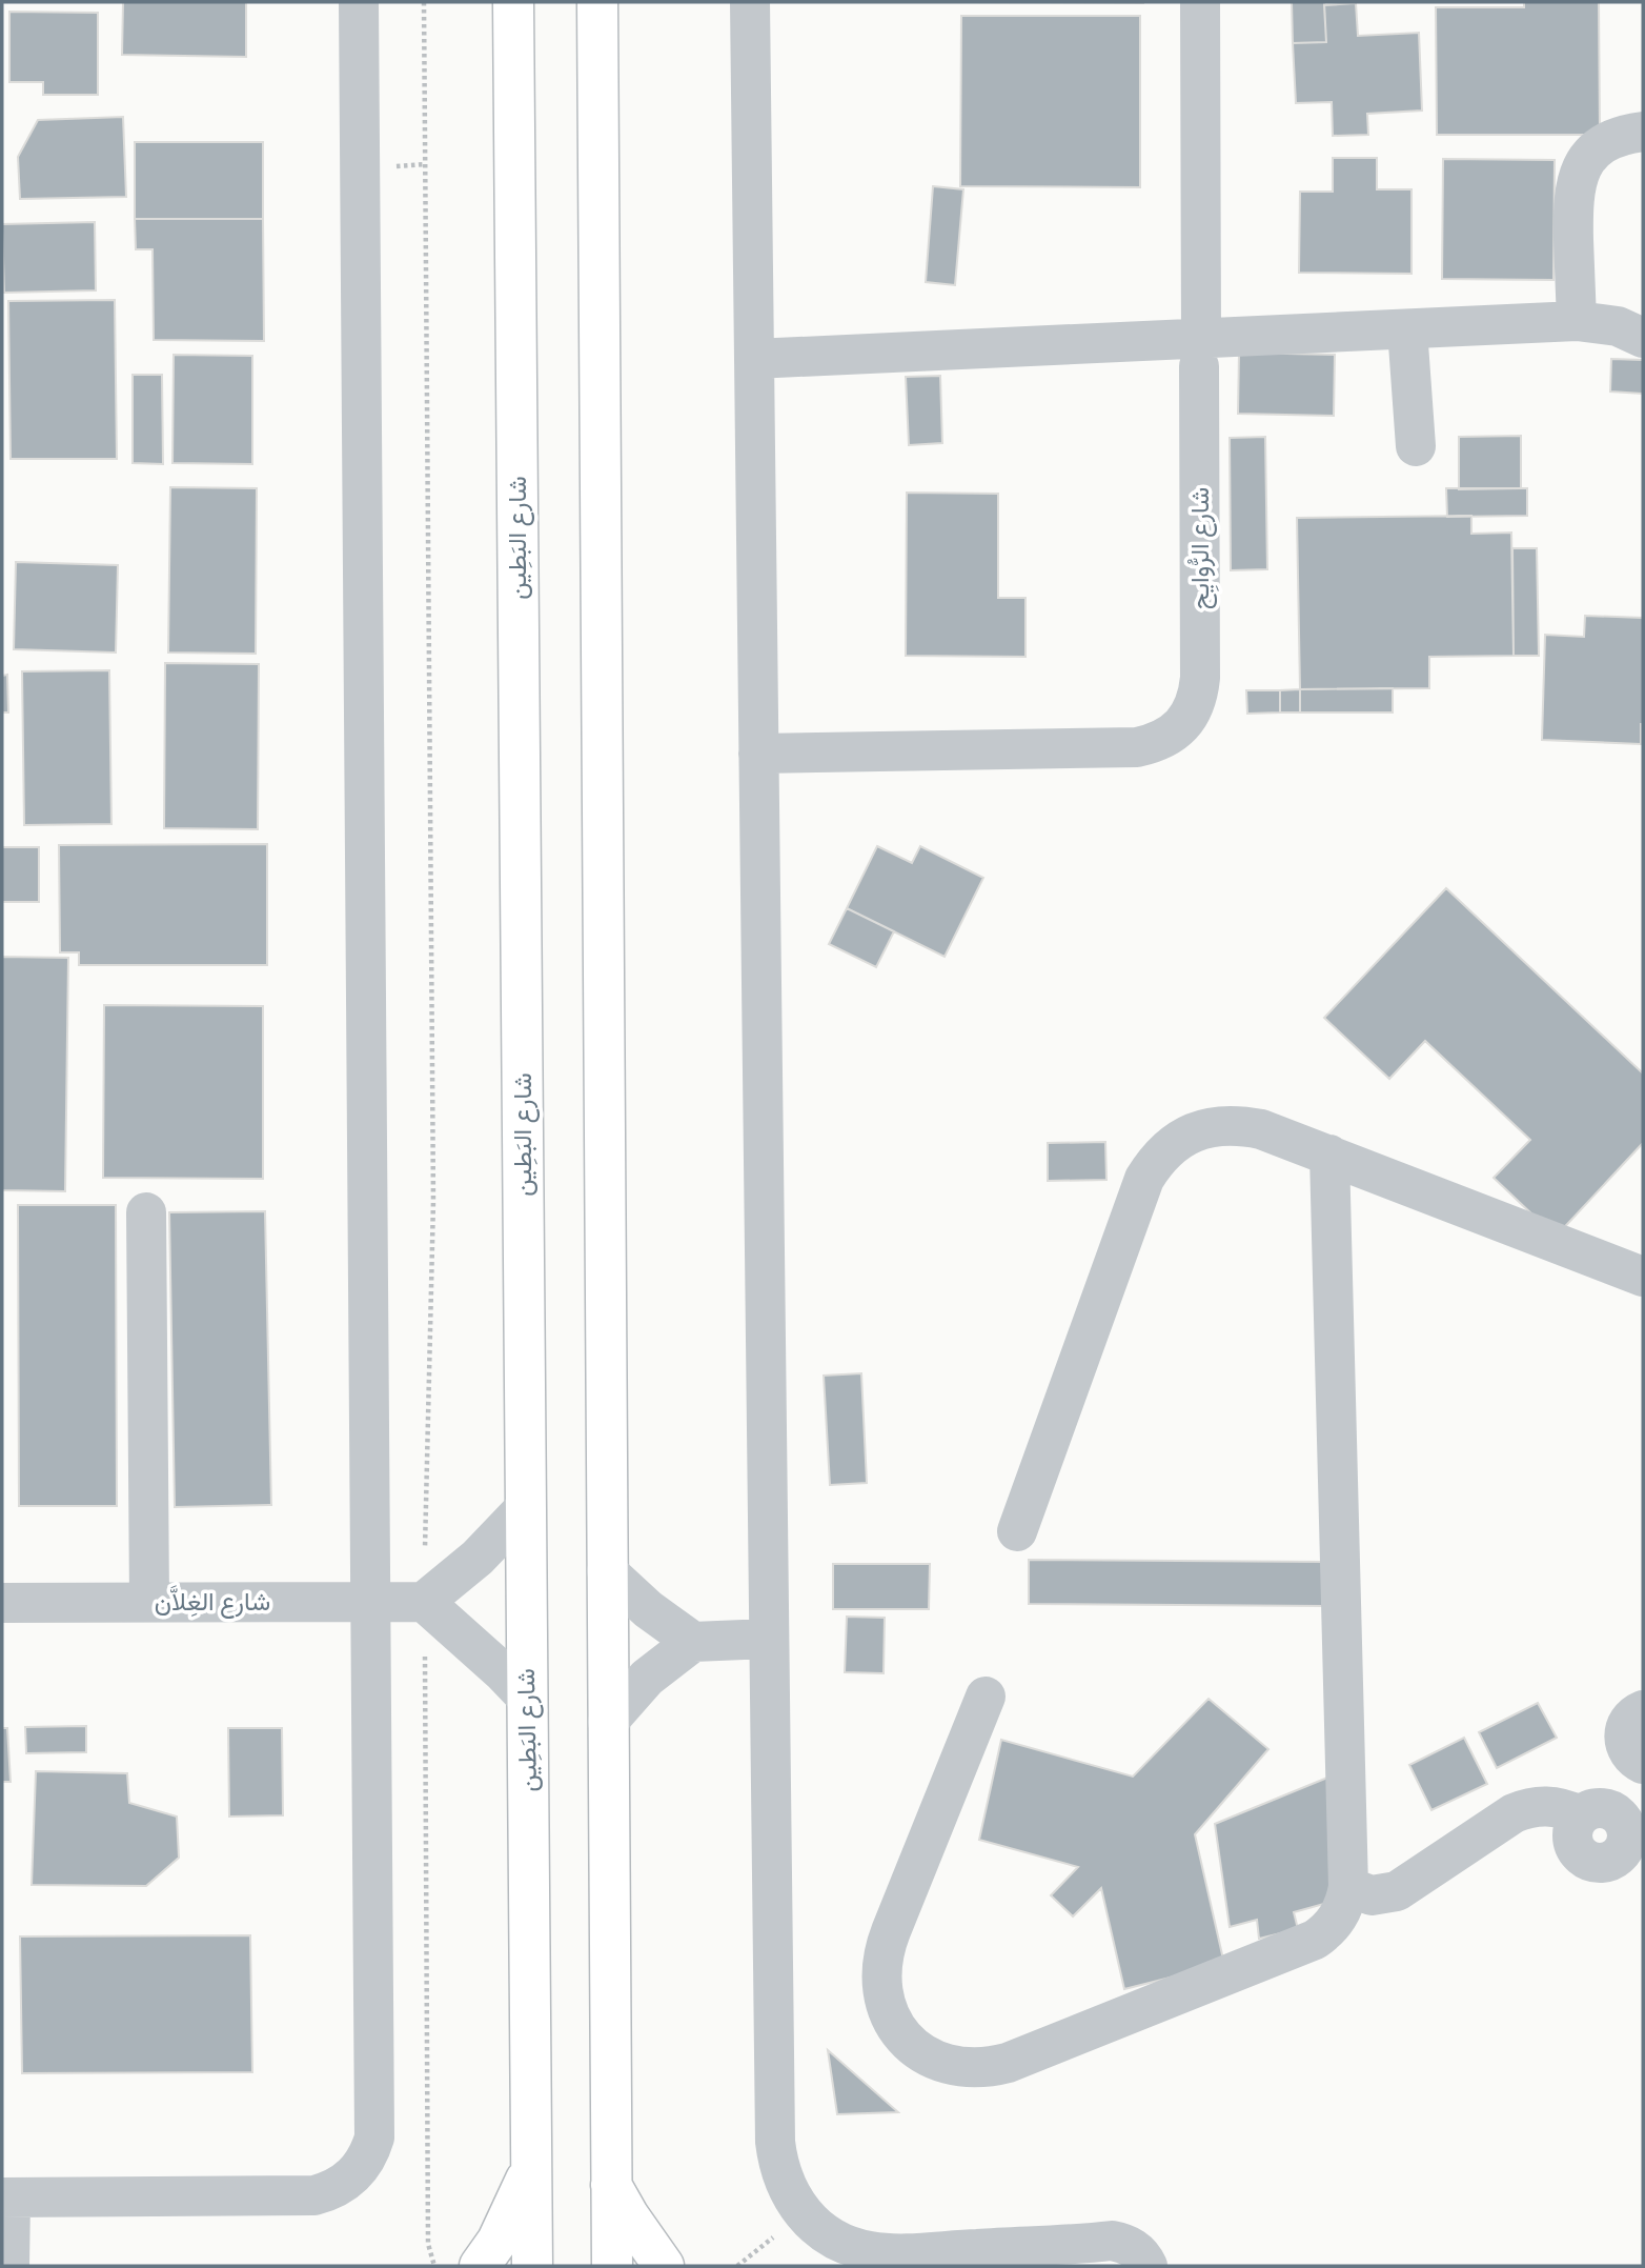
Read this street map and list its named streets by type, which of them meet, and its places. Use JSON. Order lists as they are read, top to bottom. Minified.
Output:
{"streets":{"main road":["شارع البَطِين"],"street":["شارع الرُّوايِح","شارع الغِلاَّن"]}}
